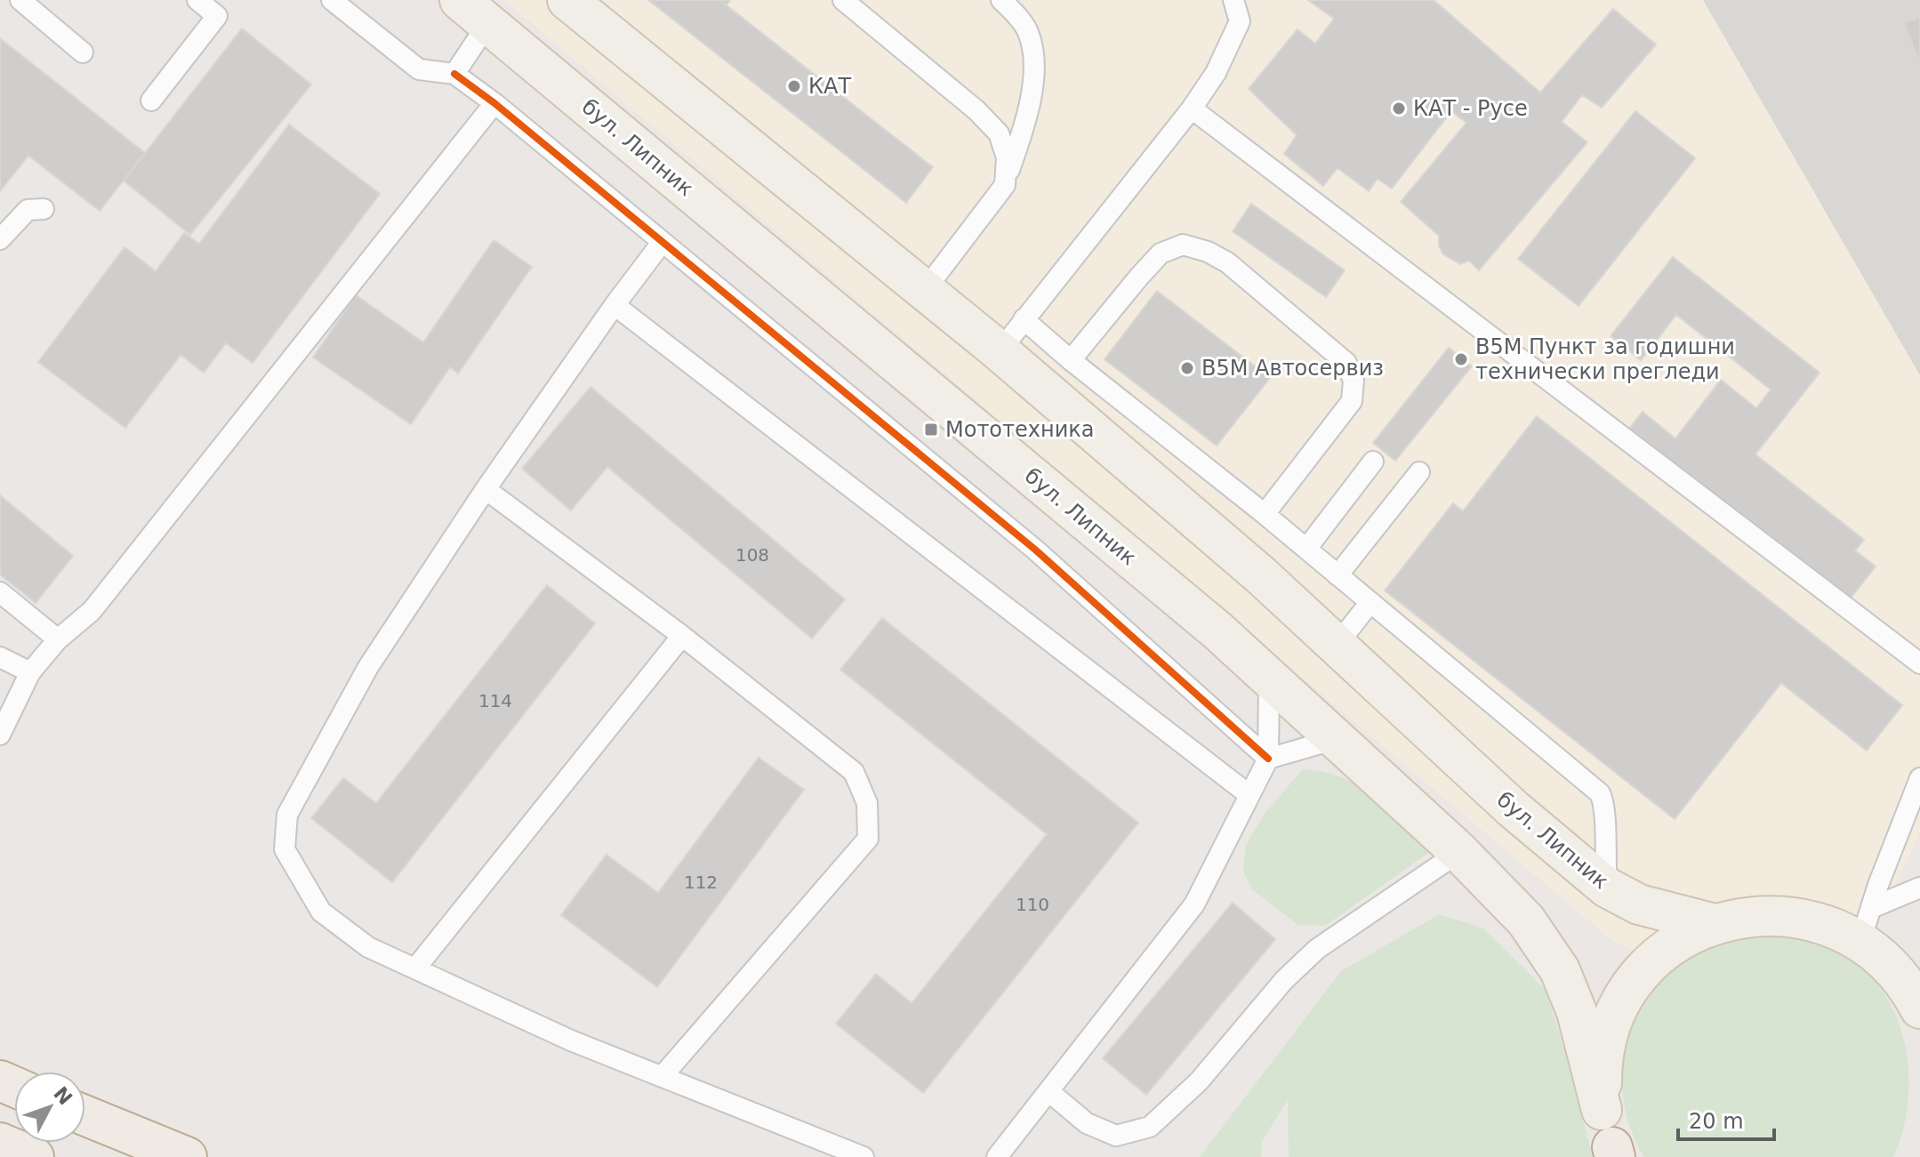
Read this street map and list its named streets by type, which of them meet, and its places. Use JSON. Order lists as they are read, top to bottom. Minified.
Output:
{"streets":{"main road":["бул. Липник"]},"places":{"other":["КАТ","КАТ - Русе","В5М Пункт за годишни технически прегледи","В5М Автосервиз"],"transit":["Мототехника"]},"house_numbers":["108","114","112","110"],"scale_bar":"20 m","north":"top right"}
